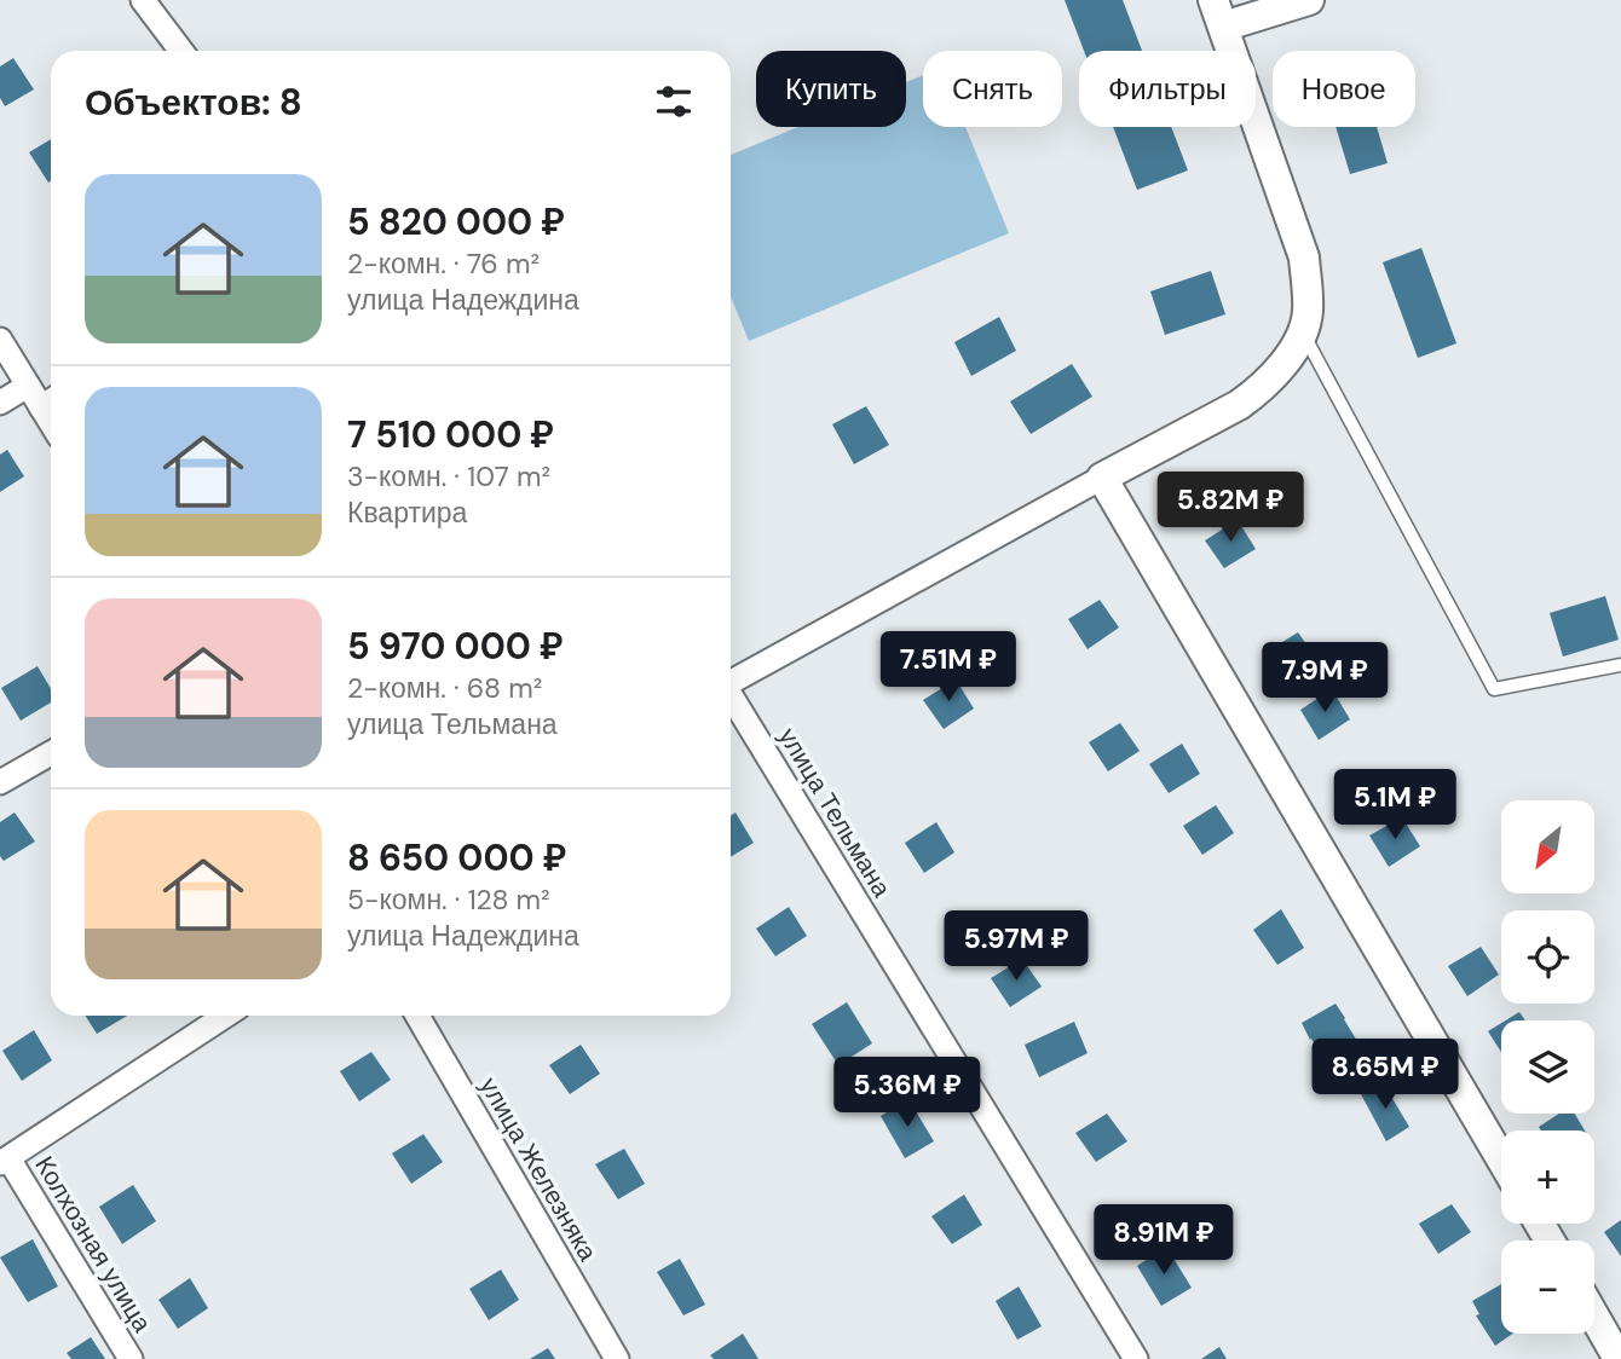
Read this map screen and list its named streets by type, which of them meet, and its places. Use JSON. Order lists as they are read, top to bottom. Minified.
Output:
{"streets":{"street":["улица Тельмана","улица Железняка","Колхозная улица"]},"north":"bottom left","page":{"chip":["Купить","Снять","Фильтры","Новое"],"heading":"Объектов: 8","list":[{"name":"5 820 000 ₽","note":"2-комн. · 76 m² · улица Надеждина"},{"name":"7 510 000 ₽","note":"3-комн. · 107 m² · Квартира"},{"name":"5 970 000 ₽","note":"2-комн. · 68 m² · улица Тельмана"},{"name":"8 650 000 ₽","note":"5-комн. · 128 m² · улица Надеждина"}],"price":["5.82M ₽","7.51M ₽","7.9M ₽","5.1M ₽","5.97M ₽","8.65M ₽","5.36M ₽","8.91M ₽"],"map_buttons":["+","−"]}}
